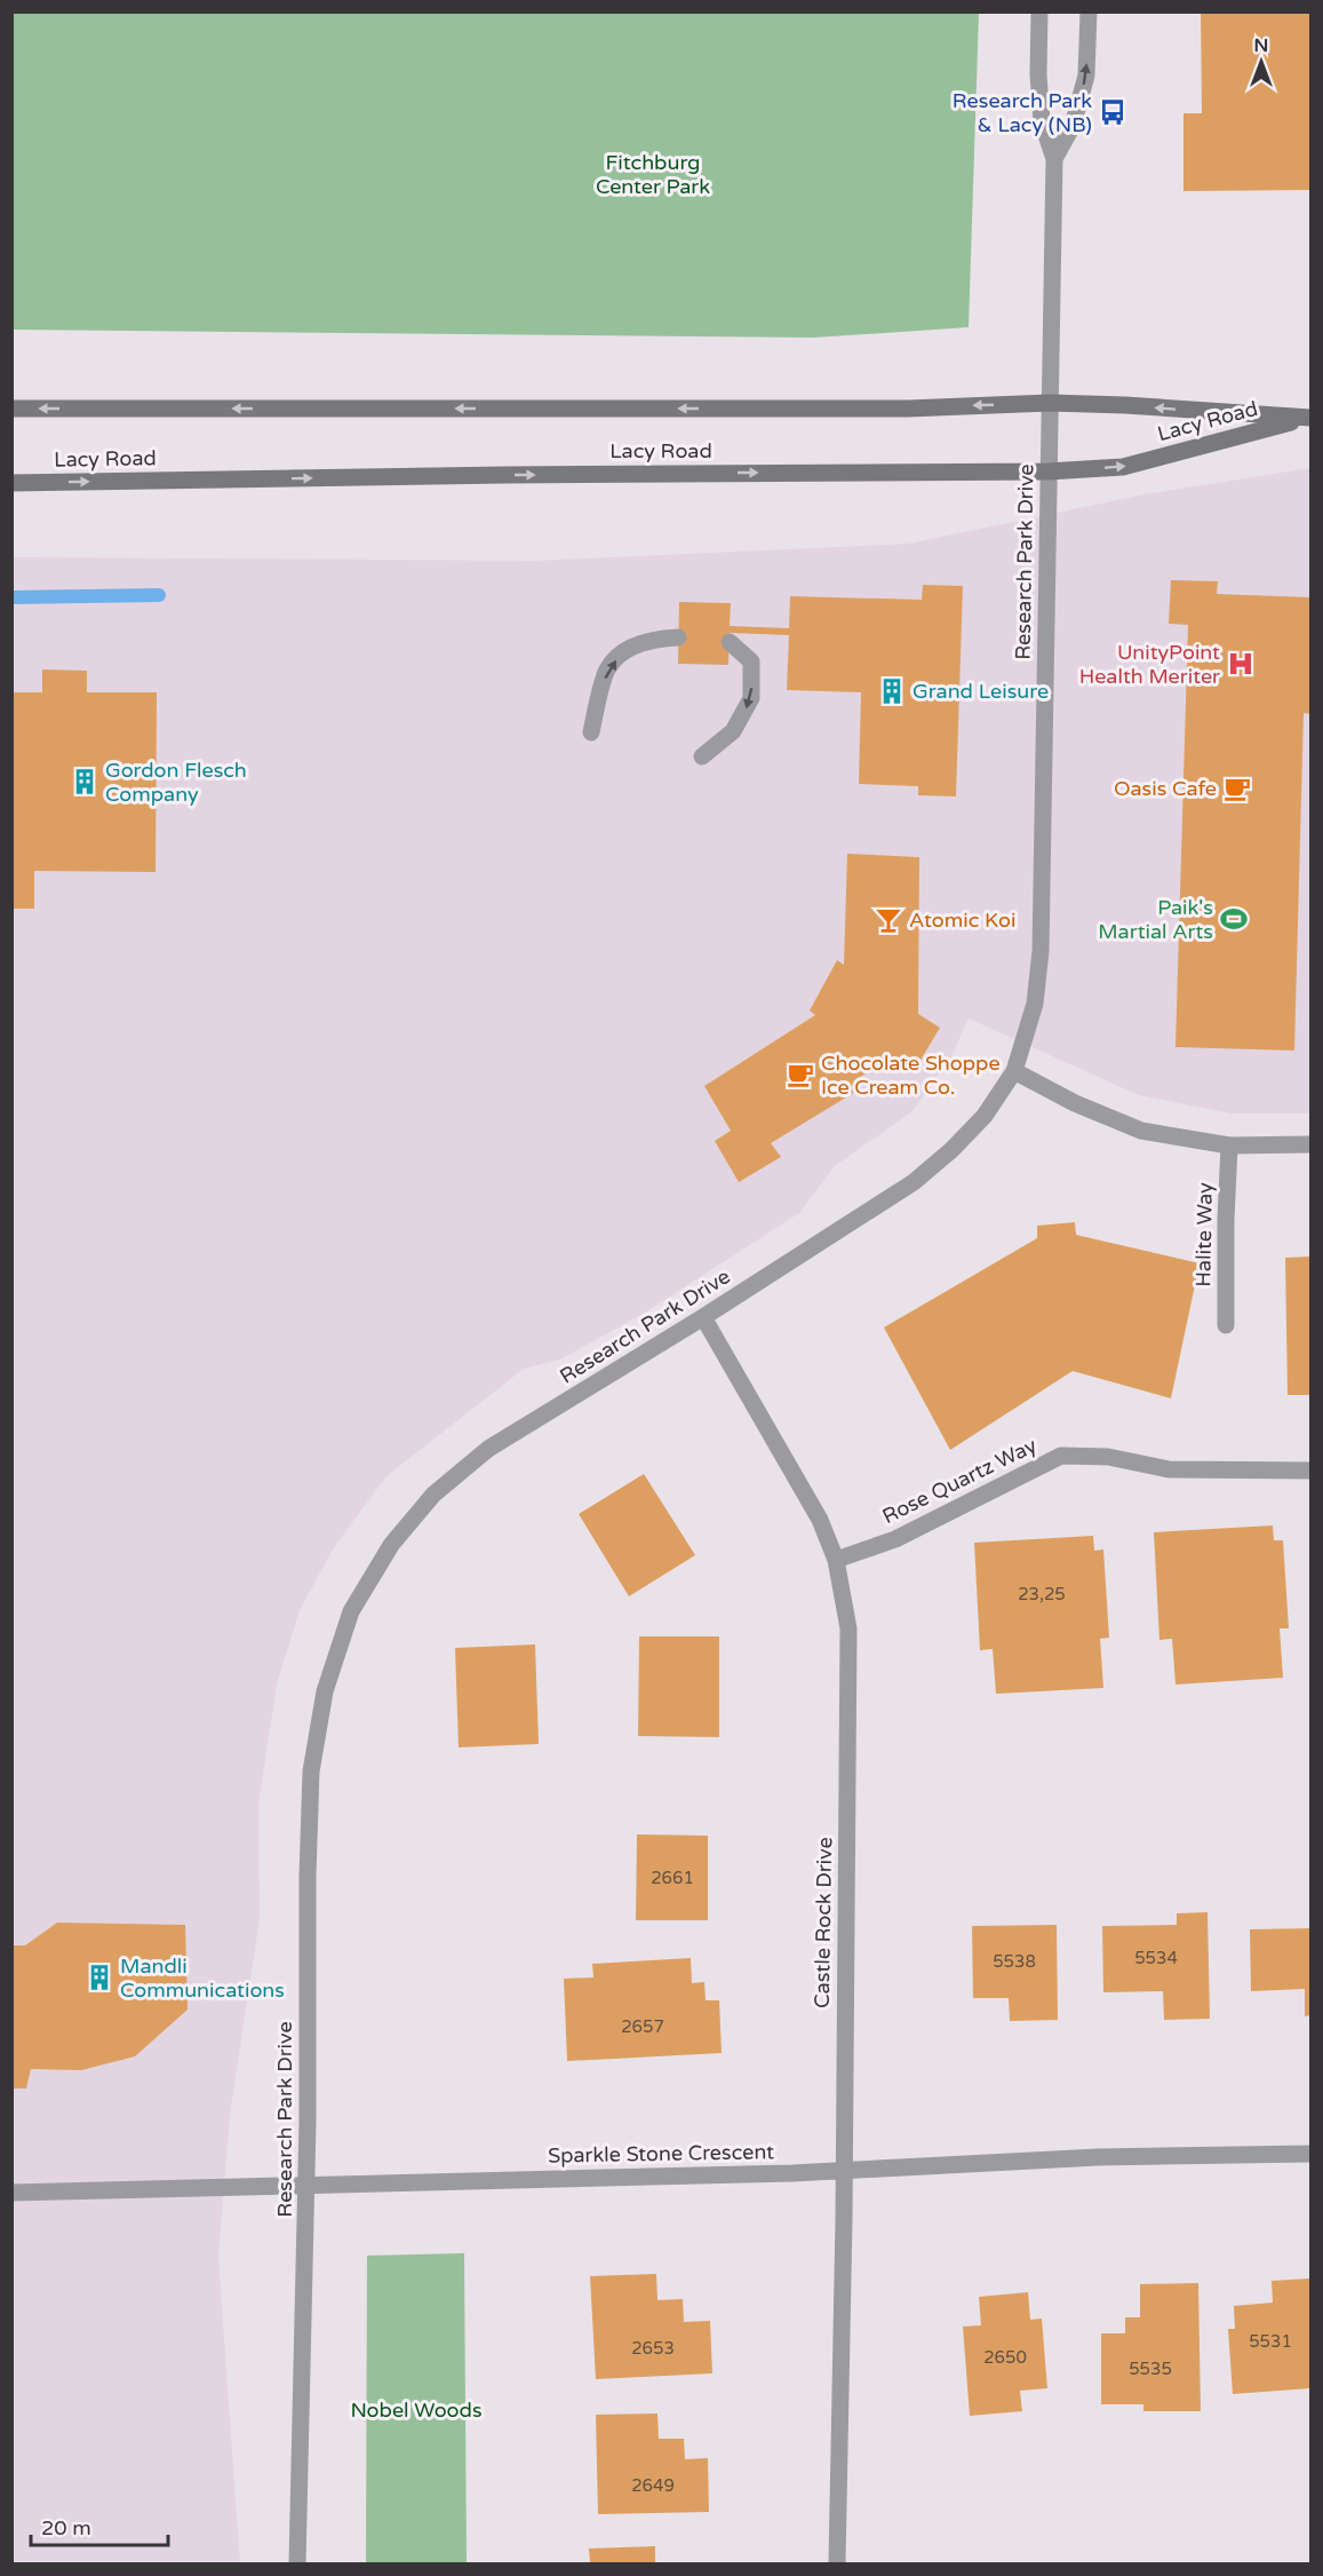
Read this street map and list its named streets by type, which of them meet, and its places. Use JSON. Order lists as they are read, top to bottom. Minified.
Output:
{"streets":{"main road":["Lacy Road"],"street":["Research Park Drive","Halite Way","Rose Quartz Way","Castle Rock Drive","Sparkle Stone Crescent"]},"crossings":[["Lacy Road","Research Park Drive"],["Research Park Drive","Castle Rock Drive"],["Research Park Drive","Sparkle Stone Crescent"],["Rose Quartz Way","Castle Rock Drive"],["Castle Rock Drive","Sparkle Stone Crescent"]],"parks":["Fitchburg Center Park","Nobel Woods"],"places":{"bus stop":["Research Park & Lacy (NB)"],"hospital":["UnityPoint Health Meriter"],"building":["Grand Leisure","Gordon Flesch Company","Mandli Communications"],"cafe":["Oasis Cafe","Chocolate Shoppe Ice Cream Co."],"sports":["Paik's Martial Arts"],"bar":["Atomic Koi"]},"house_numbers":["23,25","2661","5534","5538","2657","5531","2653","2650","5535","2649"],"scale_bar":"20 m","north":"top"}
